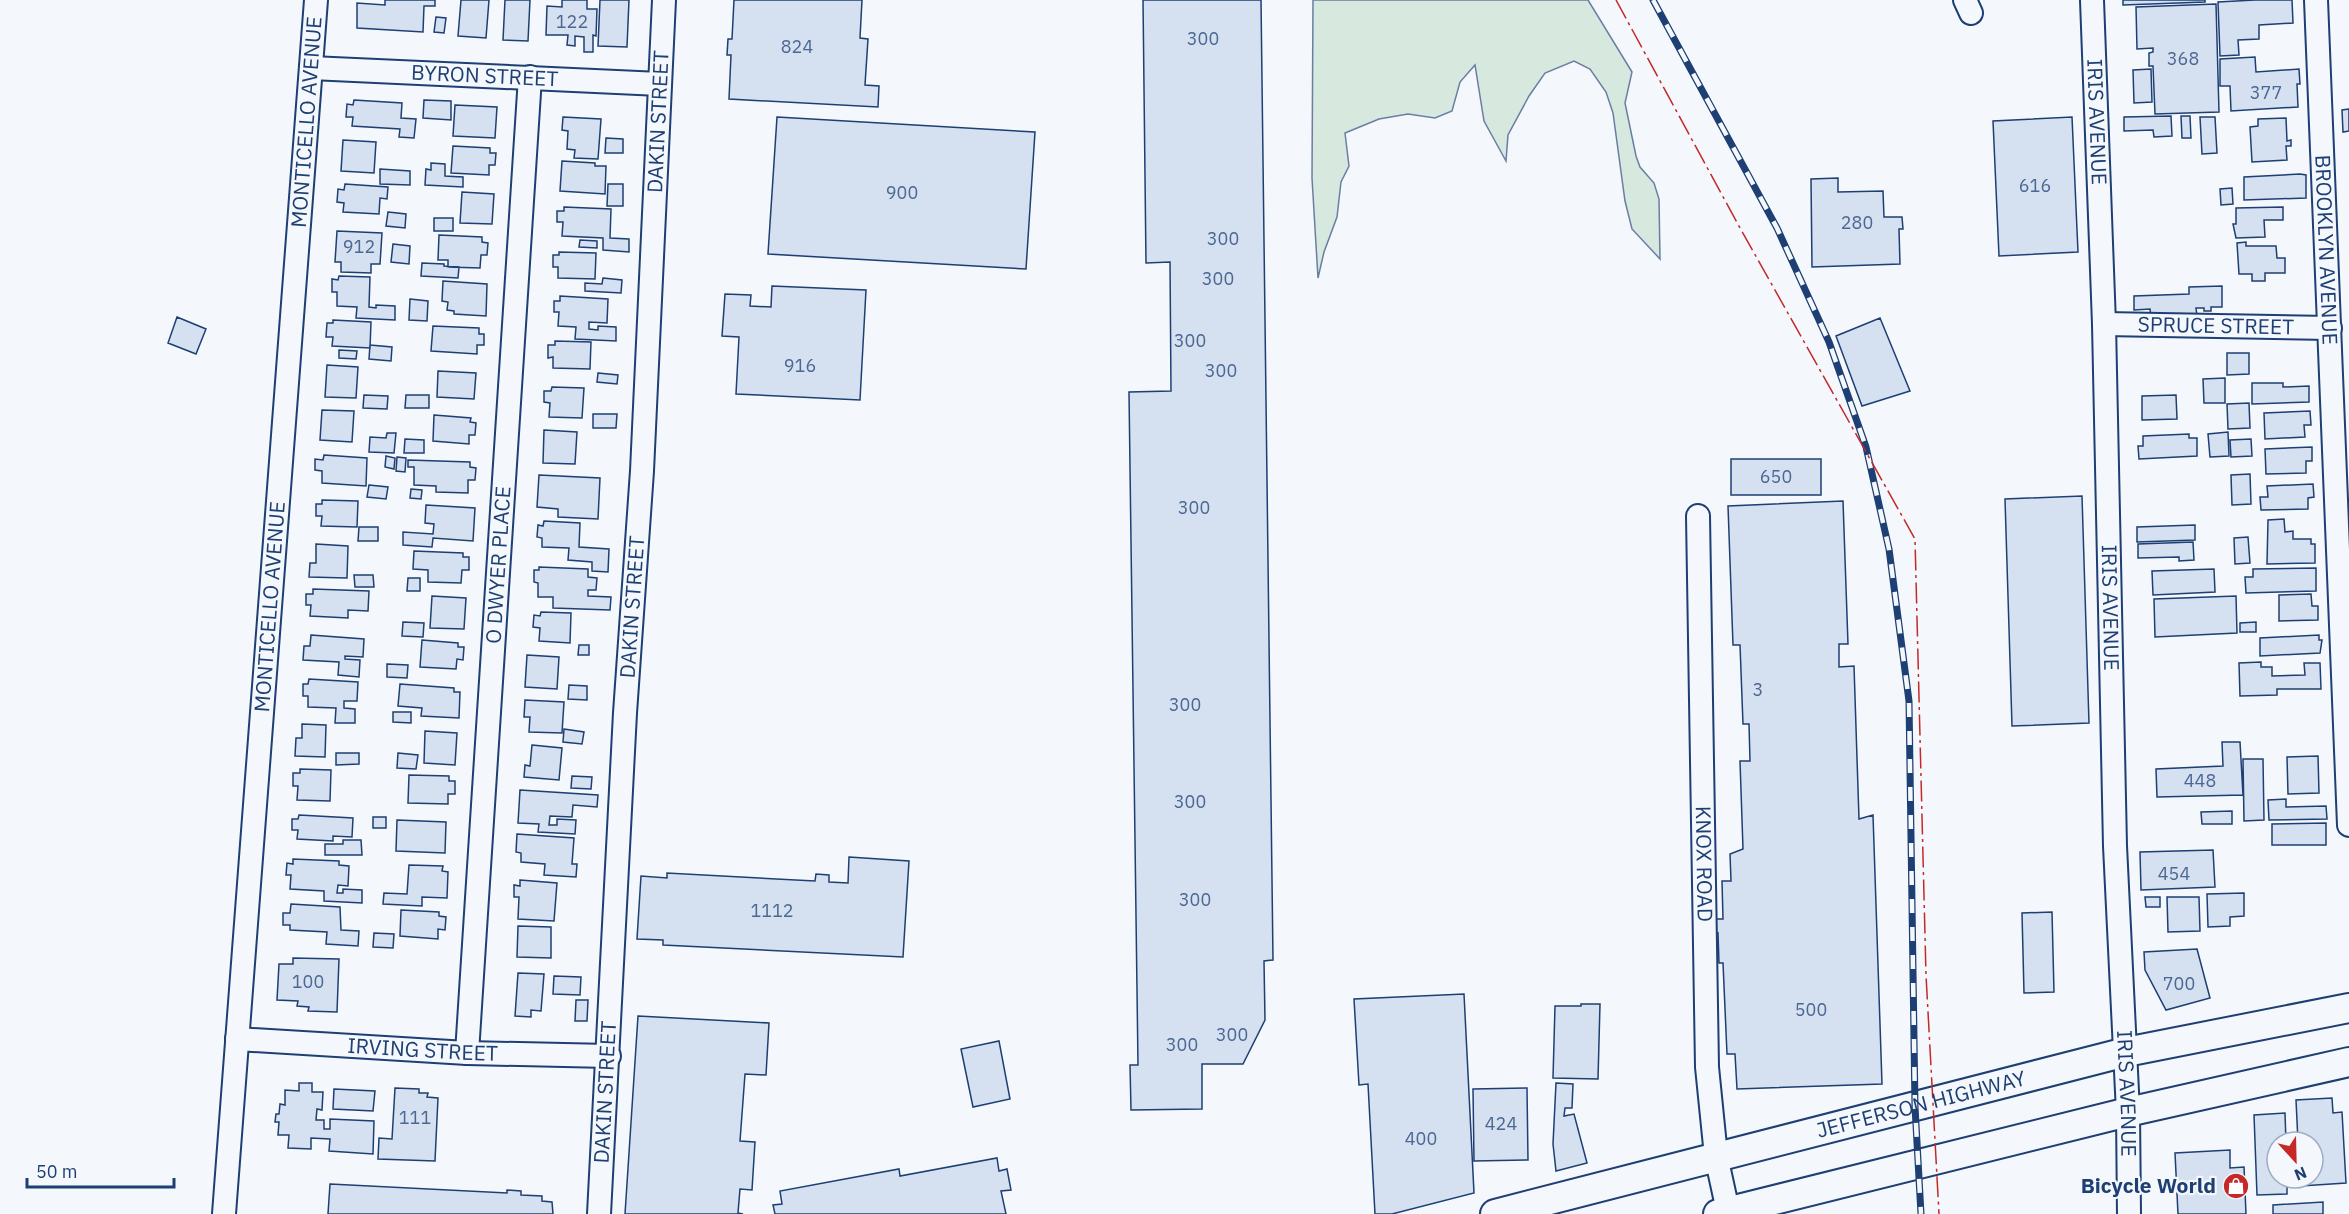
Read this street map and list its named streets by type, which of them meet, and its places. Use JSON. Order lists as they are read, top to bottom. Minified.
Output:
{"streets":{"main road":["JEFFERSON HIGHWAY"],"street":["BYRON STREET","IRIS AVENUE","MONTICELLO AVENUE","DAKIN STREET","BROOKLYN AVENUE","SPRUCE STREET","O DWYER PLACE","KNOX ROAD","IRVING STREET"]},"crossings":[["BYRON STREET","MONTICELLO AVENUE"],["BYRON STREET","DAKIN STREET"],["BYRON STREET","O DWYER PLACE"],["IRIS AVENUE","SPRUCE STREET"],["IRIS AVENUE","JEFFERSON HIGHWAY"],["MONTICELLO AVENUE","IRVING STREET"],["DAKIN STREET","IRVING STREET"],["BROOKLYN AVENUE","SPRUCE STREET"],["O DWYER PLACE","IRVING STREET"],["KNOX ROAD","JEFFERSON HIGHWAY"]],"places":{"shop":["Bicycle World"]},"house_numbers":["122","300","824","368","377","616","900","280","300","912","300","300","916","300","650","300","3","300","448","300","454","300","1112","100","700","500","300","300","111","424","400"],"scale_bar":"50 m","north":"bottom"}
